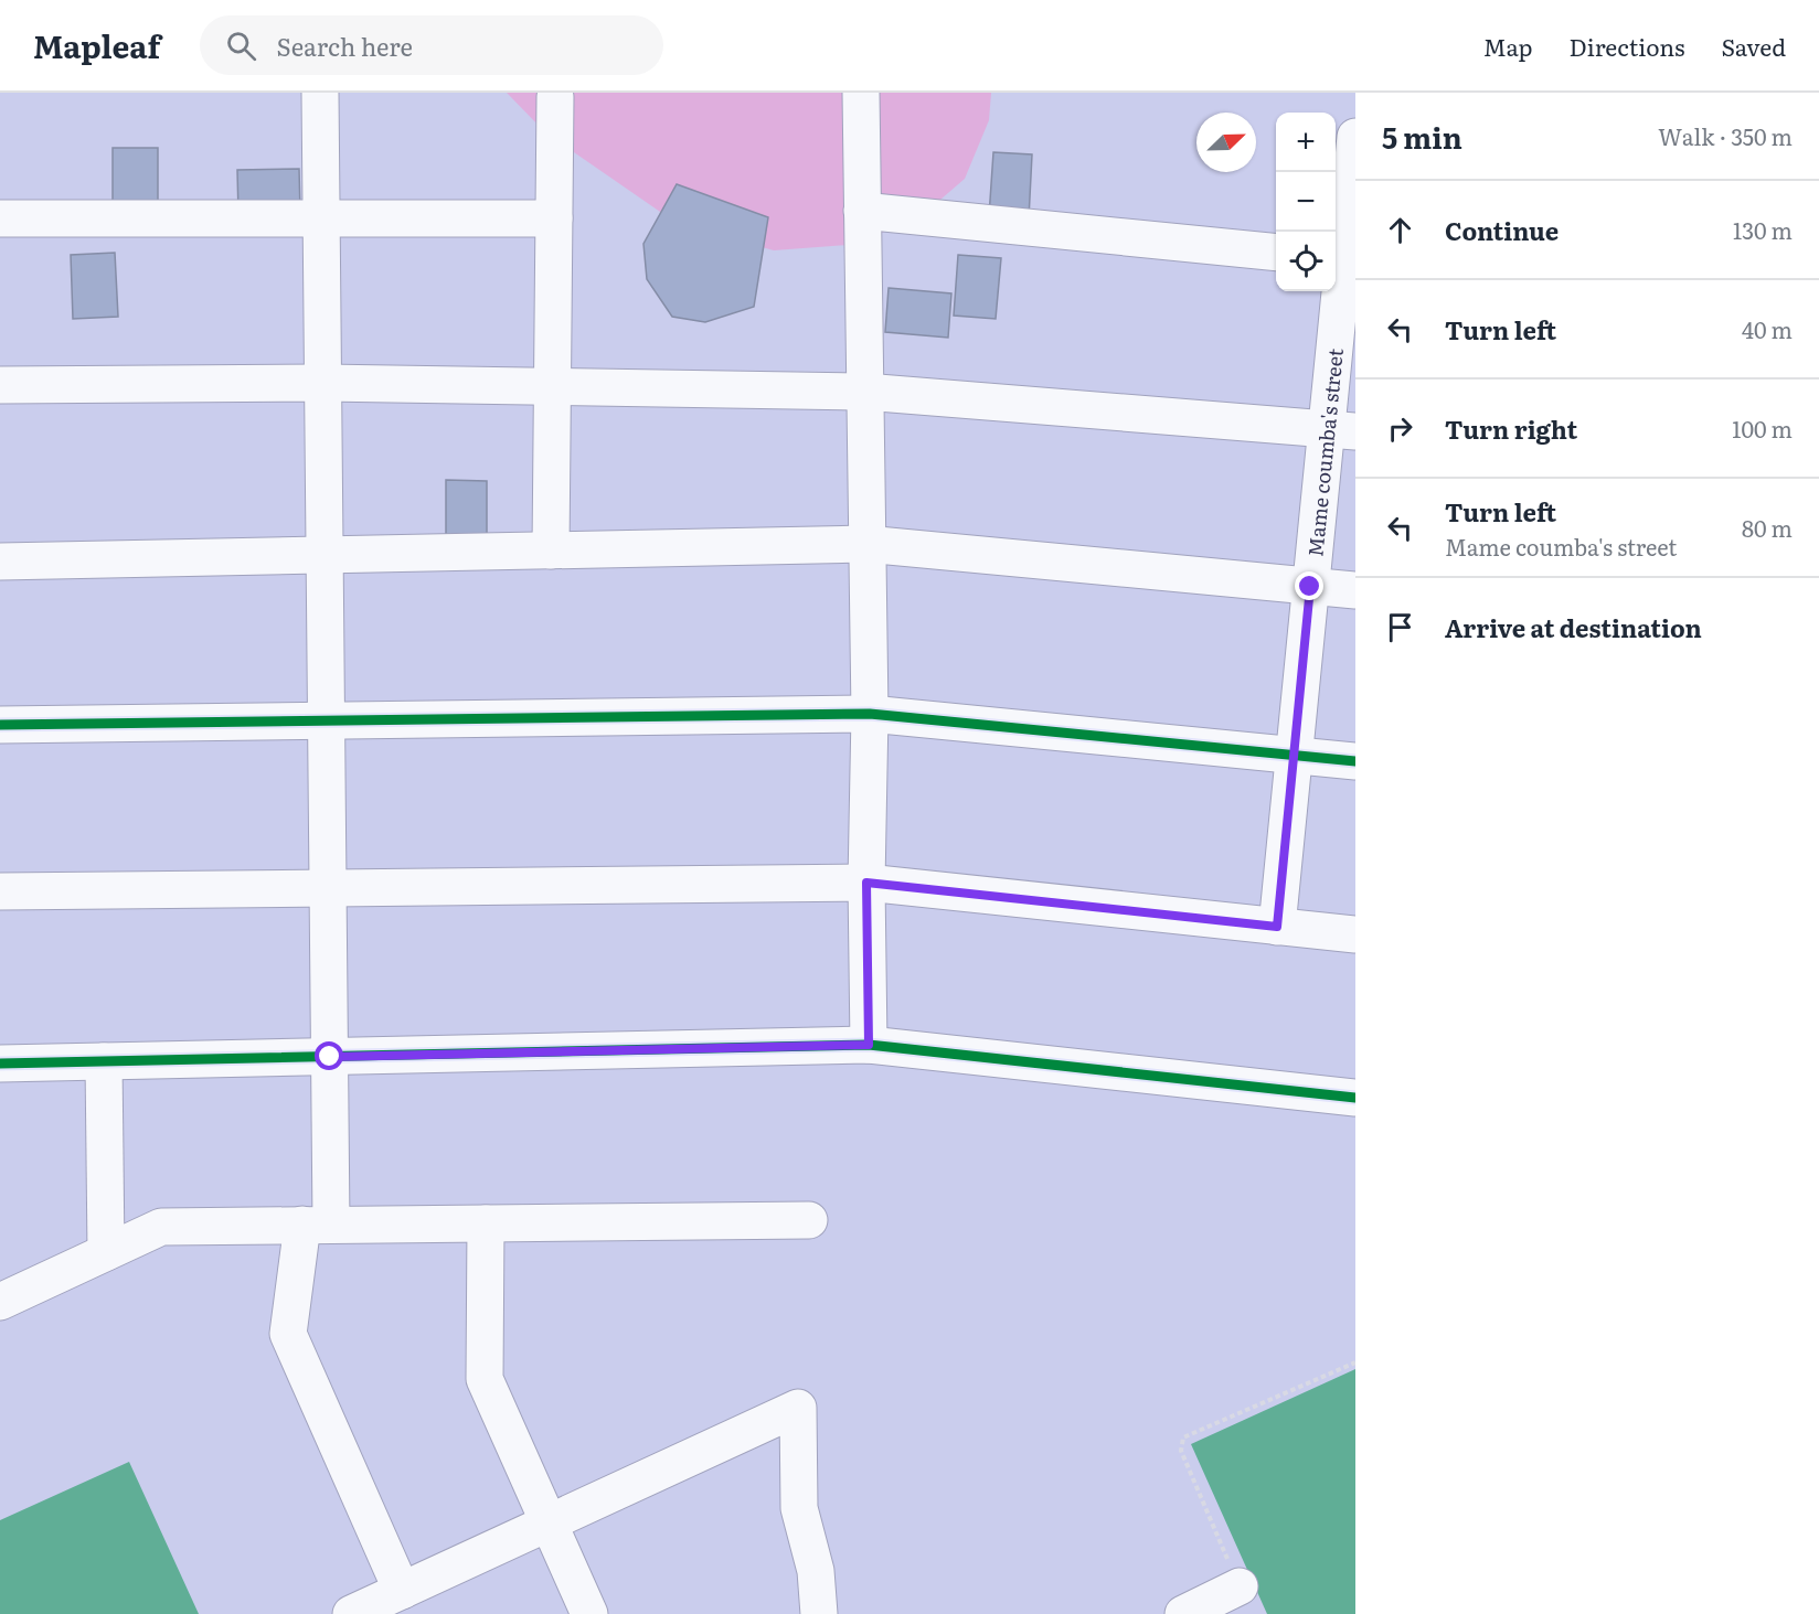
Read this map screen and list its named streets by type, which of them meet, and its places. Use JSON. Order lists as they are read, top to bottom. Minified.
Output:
{"streets":{"street":["Mame coumba's street"]},"north":"top right","page":{"header":"Mapleaf","search":"Search here","nav":["Map","Directions","Saved"],"heading":["5 min","Walk · 350 m"],"map_buttons":["+","−"],"list":[["Continue","130 m"],["Turn left","40 m"],["Turn right","100 m"],["Turn left","Mame coumba's street","80 m"],"Arrive at destination"]}}
